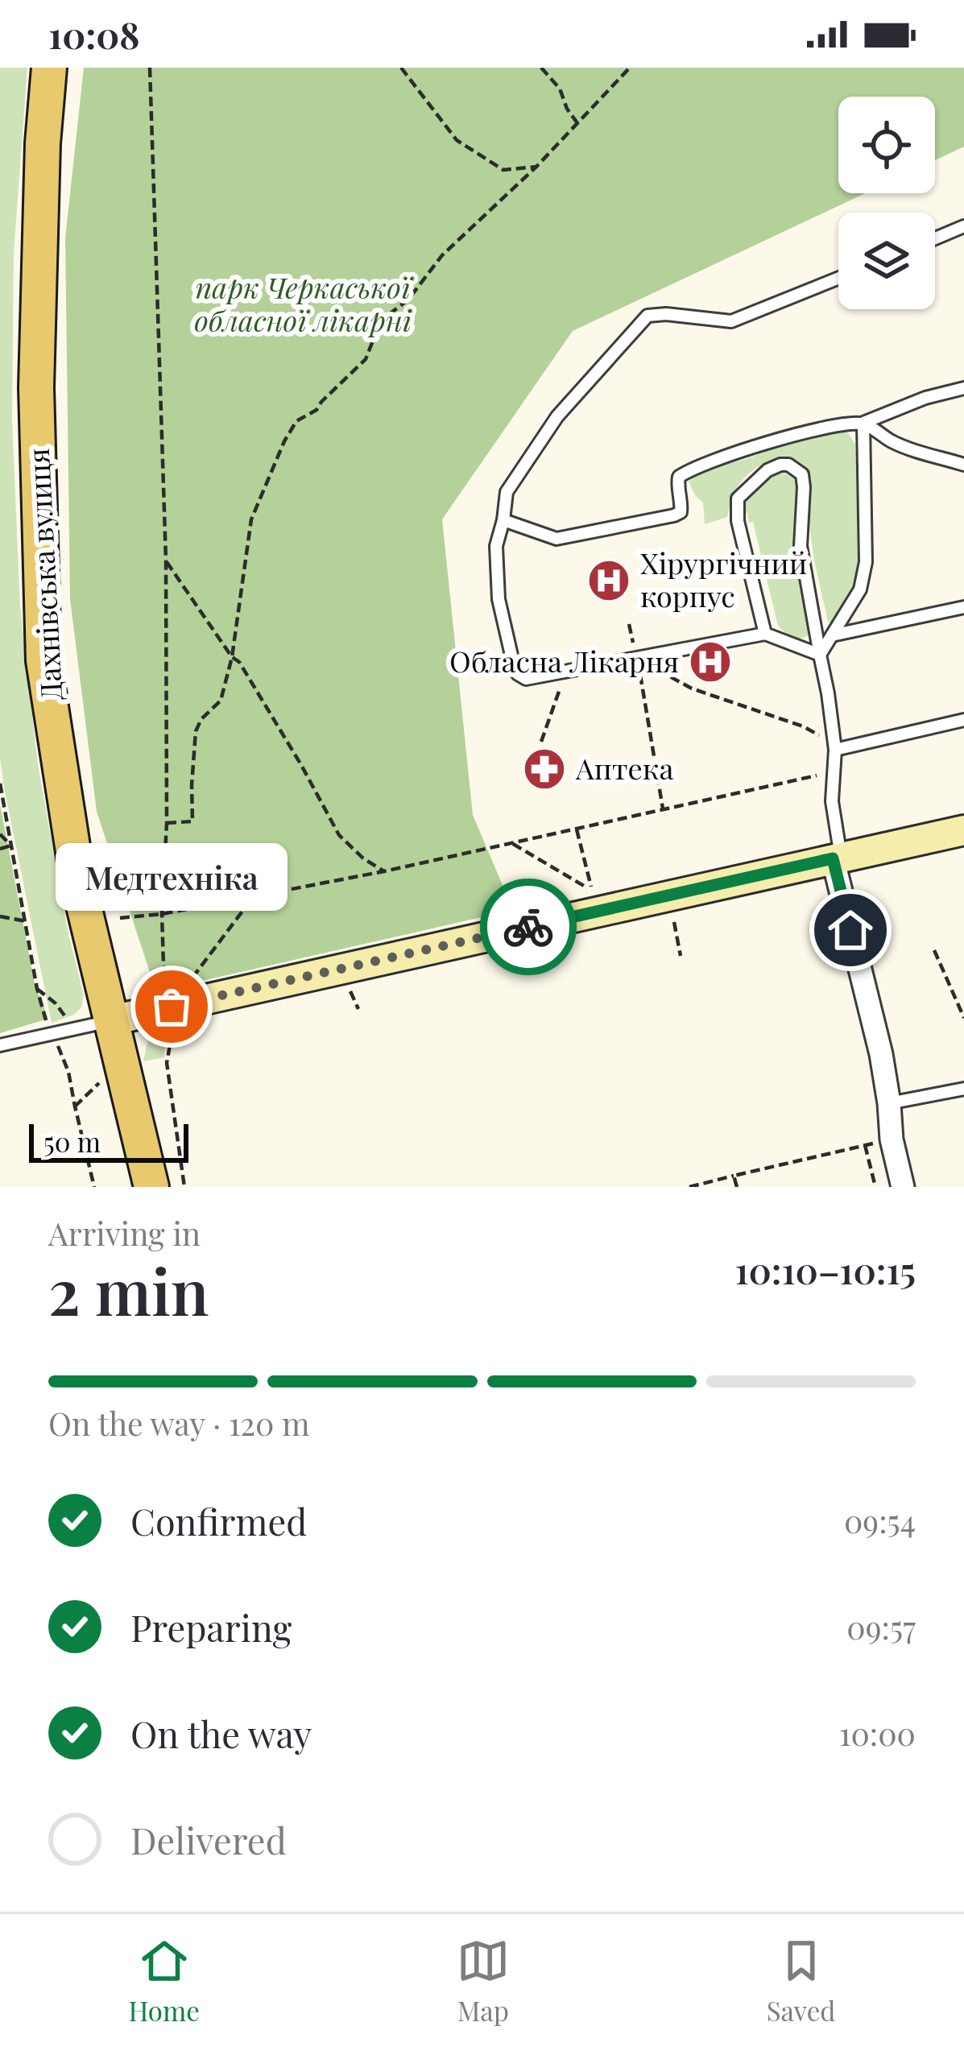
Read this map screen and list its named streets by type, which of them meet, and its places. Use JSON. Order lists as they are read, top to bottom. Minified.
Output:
{"streets":{"main road":["Дахнівська вулиця"]},"parks":["парк Черкаської обласної лікарні"],"places":{"hospital":["Хірургічний корпус","Обласна Лікарня"],"pharmacy":["Аптека"],"other":["Медтехніка"]},"scale_bar":"50 m","page":{"status":"10:08","bubble":"Медтехніка","scale":"50 m","heading":["2 min","Arriving in","10:10–10:15"],"bar":"On the way · 120 m","list":[["Confirmed","09:54"],["Preparing","09:57"],["On the way","10:00"],"Delivered"],"tabs":["Home","Map","Saved"]}}
